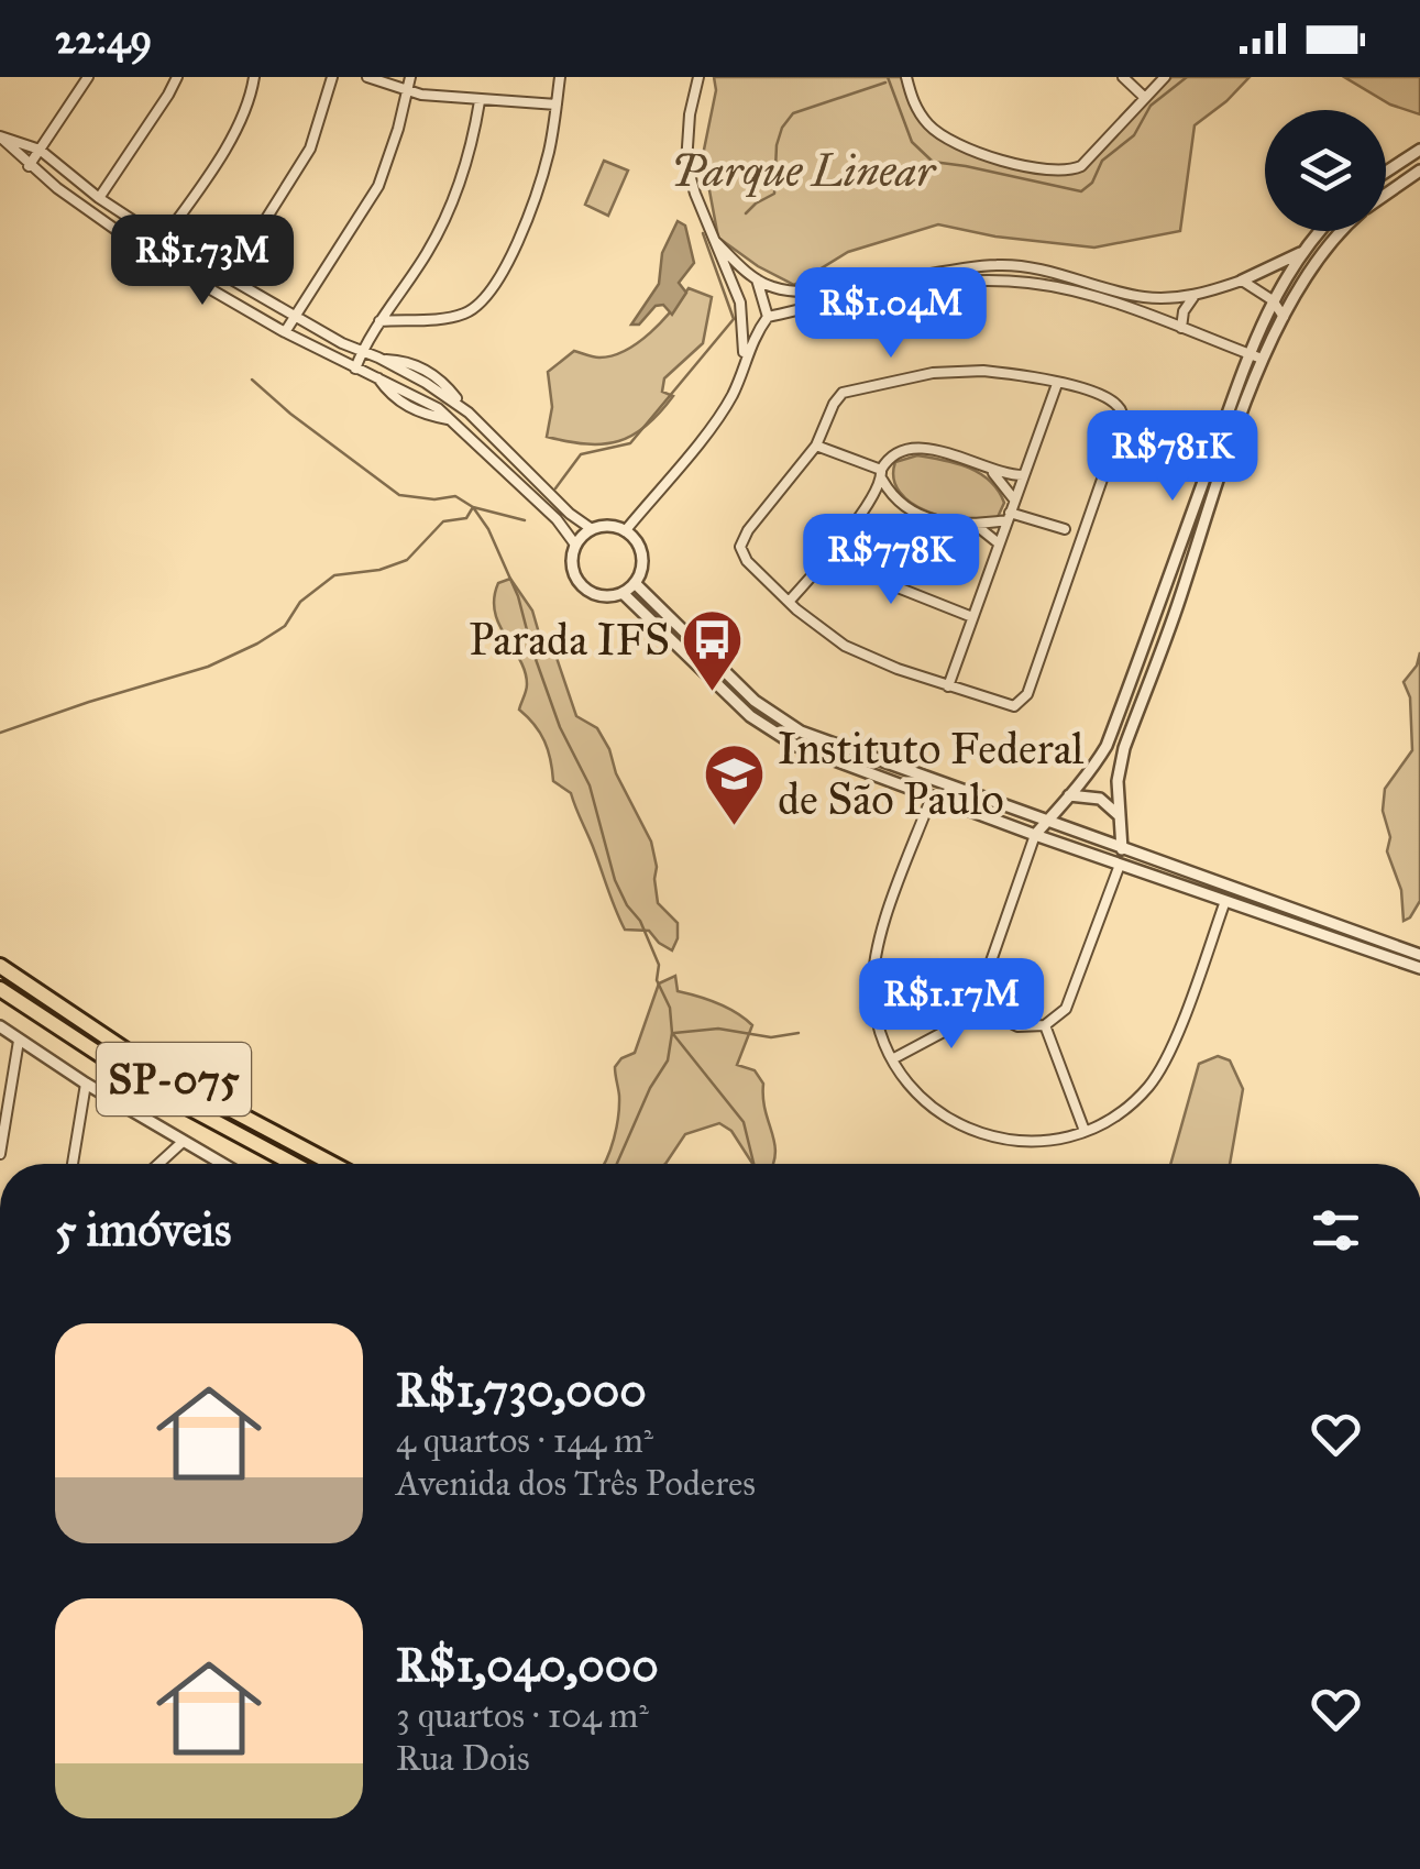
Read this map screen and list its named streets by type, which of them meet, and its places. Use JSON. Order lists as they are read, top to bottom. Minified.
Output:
{"streets":{"highway":["SP-075"]},"parks":["Parque Linear"],"places":{"bus stop":["Parada IFS"],"school or university":["Instituto Federal de São Paulo"]},"page":{"status":"22:49","price":["R$1.73M","R$1.04M","R$781K","R$778K","R$1.17M"],"heading":"5 imóveis","list":[{"name":"R$1,730,000","note":"4 quartos · 144 m² · Avenida dos Três Poderes"},{"name":"R$1,040,000","note":"3 quartos · 104 m² · Rua Dois"}]}}
